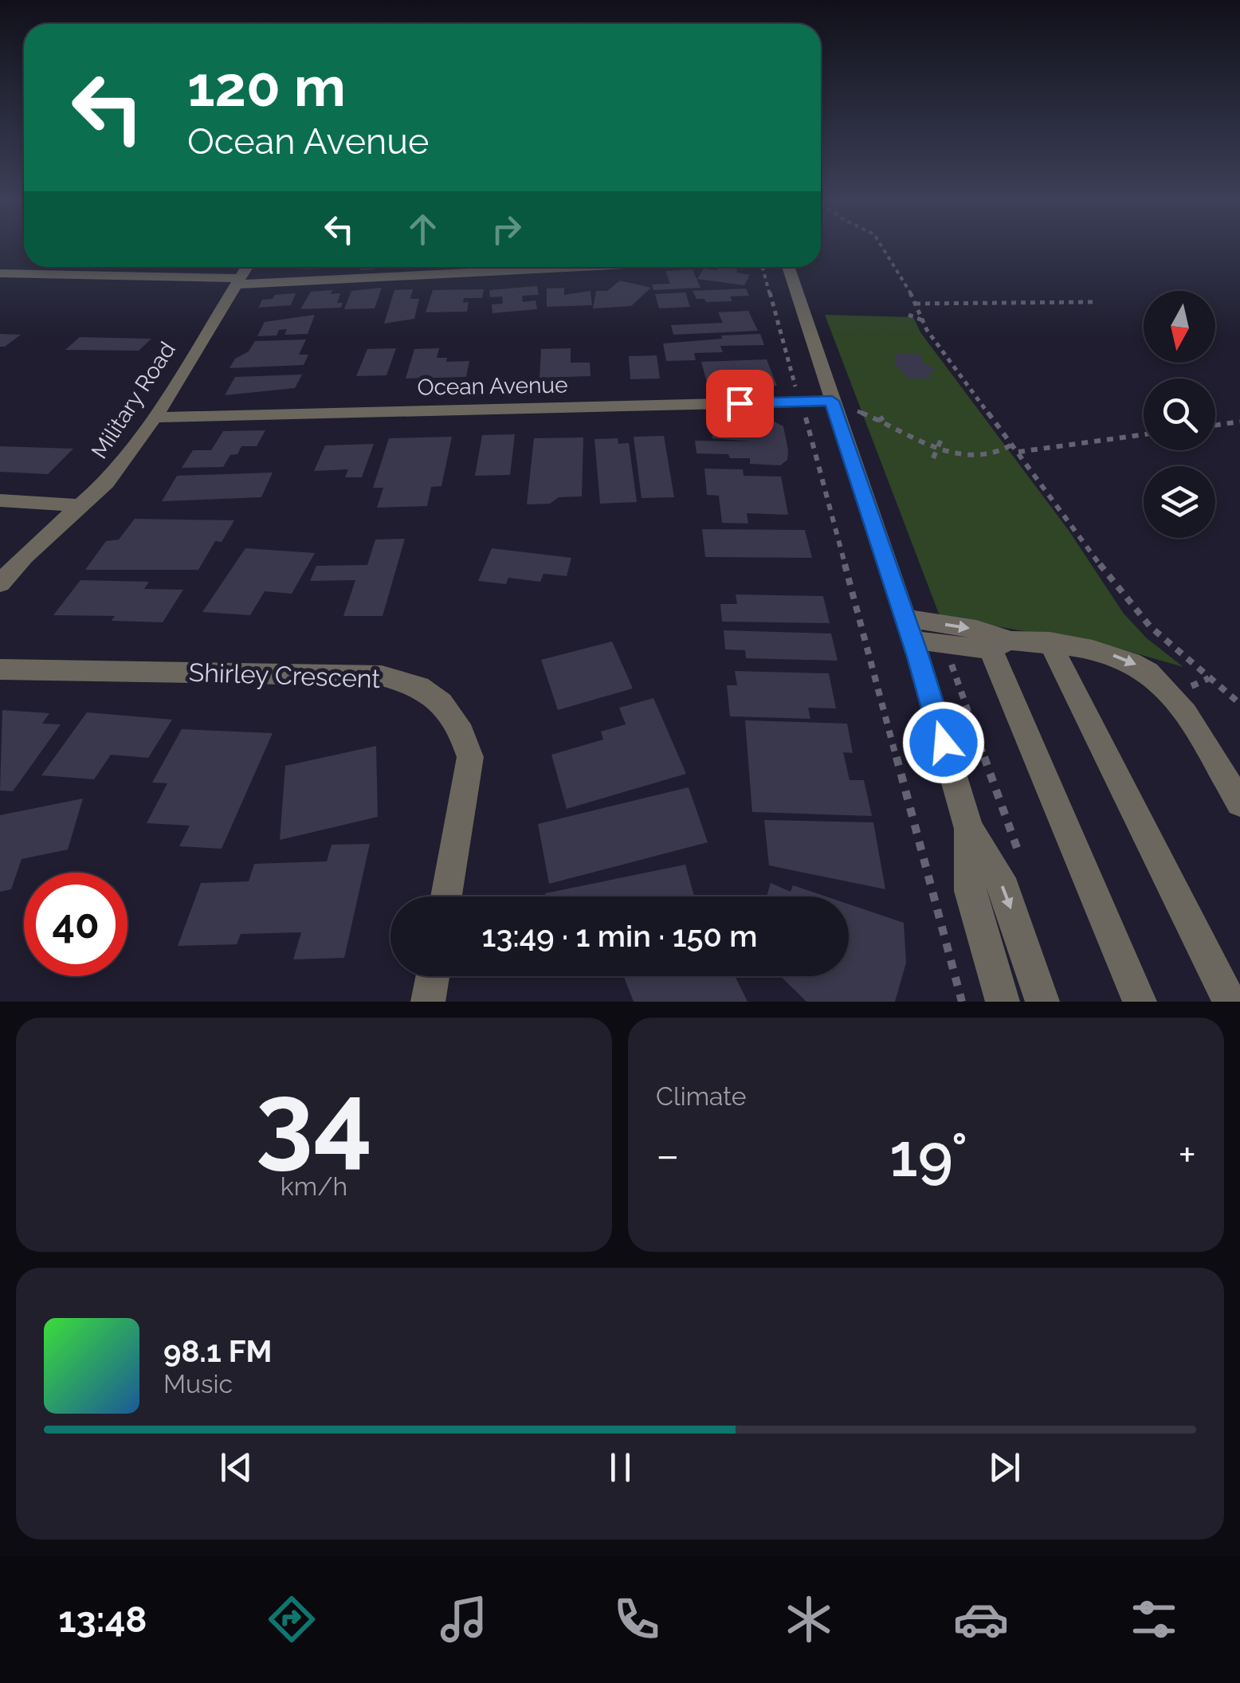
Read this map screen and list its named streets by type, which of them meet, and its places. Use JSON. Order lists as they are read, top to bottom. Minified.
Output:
{"streets":{"street":["Ocean Avenue","Military Road","Shirley Crescent"]},"crossings":[["Ocean Avenue","Military Road"]],"north":"bottom","page":{"turn":["120 m","Ocean Avenue"],"limit":"40","trip":"13:49 · 1 min · 150 m","tile":[["34","km/h"],"Climate"],"heat":["−","19°","+"],"song":["98.1 FM","Music"],"tabs":"13:48"}}
